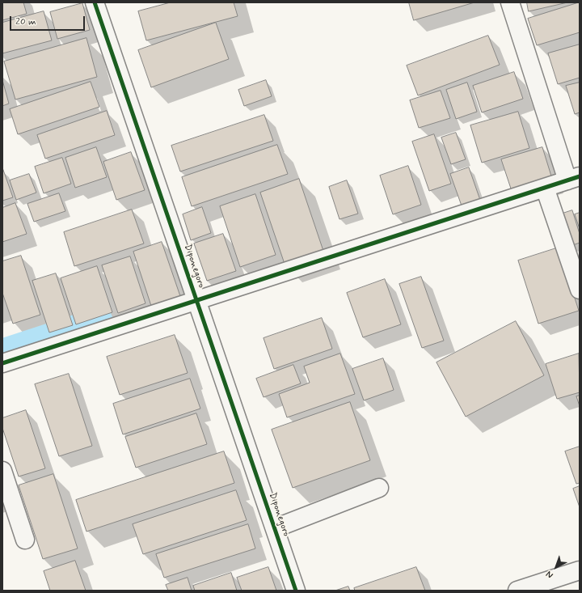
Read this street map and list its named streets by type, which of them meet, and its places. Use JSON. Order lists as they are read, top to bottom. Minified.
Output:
{"streets":{"street":["Diponegoro"]},"scale_bar":"20 m","north":"bottom left"}
